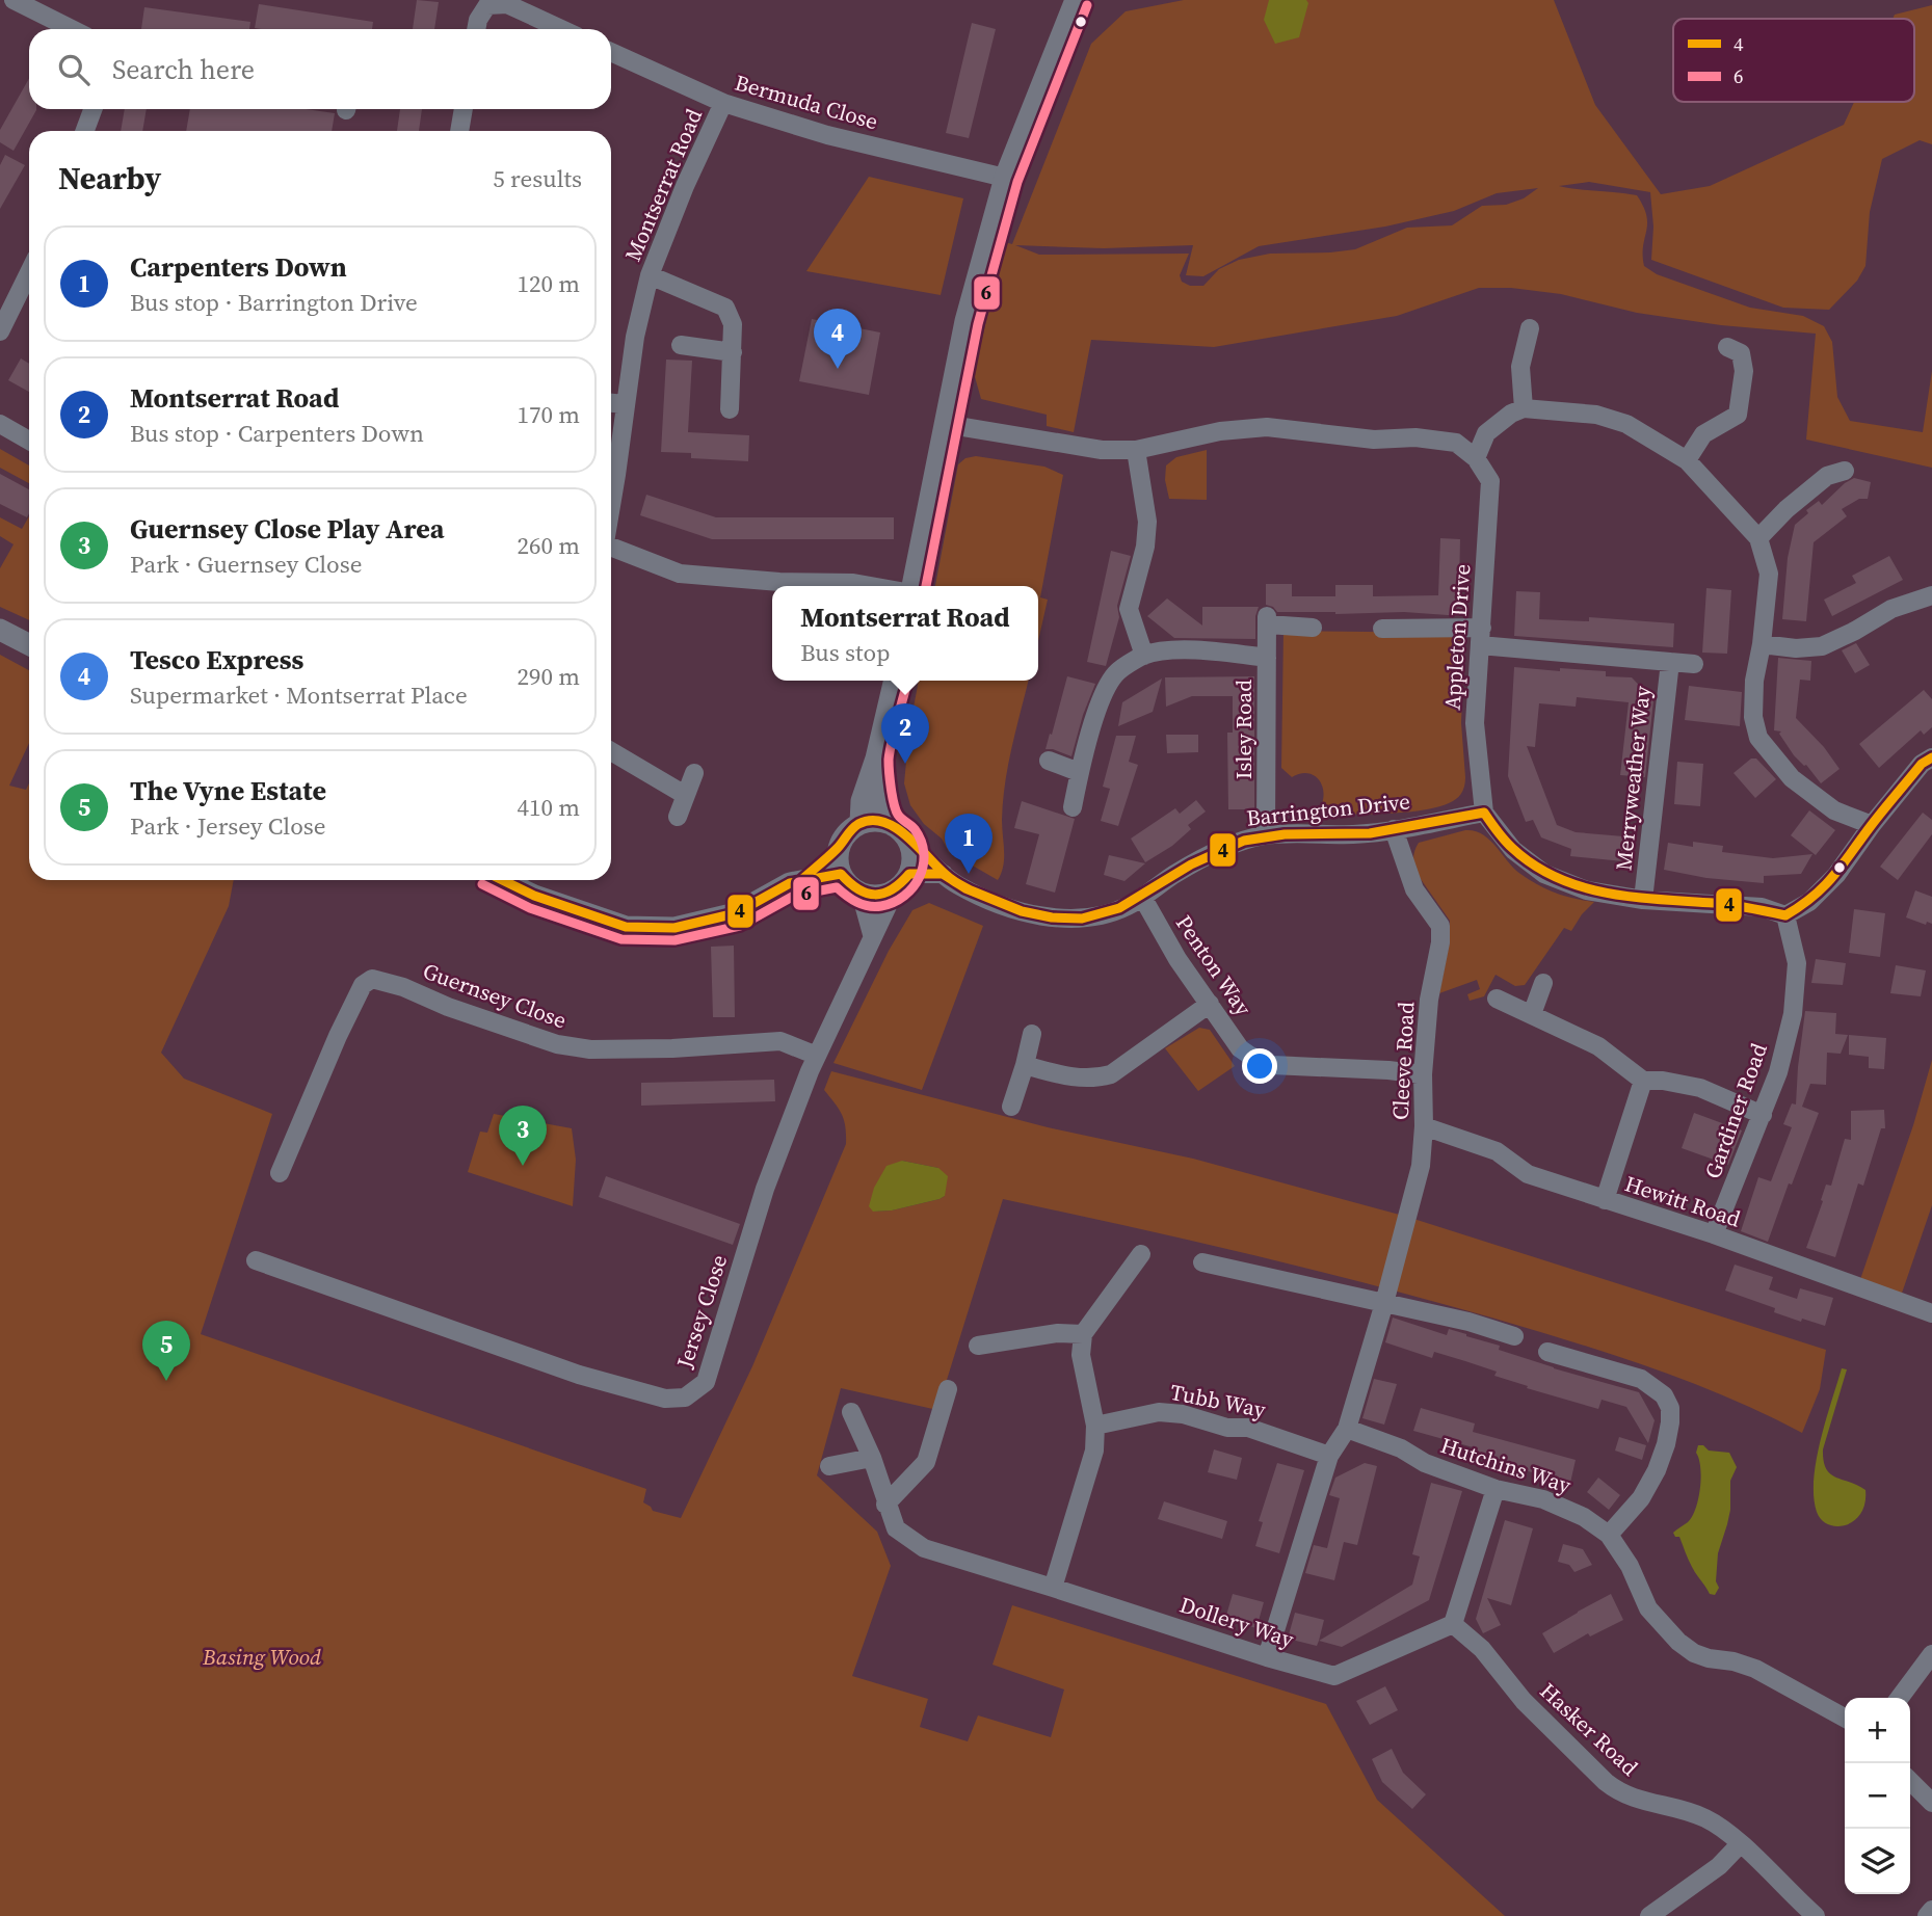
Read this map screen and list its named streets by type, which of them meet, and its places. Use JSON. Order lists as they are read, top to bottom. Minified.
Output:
{"streets":{"street":["Bermuda Close","Montserrat Road","Appleton Drive","Isley Road","Merryweather Way","Barrington Drive","Penton Way","Guernsey Close","Cleeve Road","Gardiner Road","Hewitt Road","Jersey Close","Tubb Way","Hutchins Way","Dollery Way","Hasker Road"]},"crossings":[["Bermuda Close","Montserrat Road"],["Appleton Drive","Merryweather Way"],["Appleton Drive","Barrington Drive"],["Isley Road","Barrington Drive"],["Barrington Drive","Penton Way"],["Barrington Drive","Cleeve Road"],["Barrington Drive","Jersey Close"],["Penton Way","Cleeve Road"],["Guernsey Close","Jersey Close"],["Cleeve Road","Hewitt Road"],["Cleeve Road","Tubb Way"],["Cleeve Road","Hutchins Way"],["Cleeve Road","Dollery Way"],["Gardiner Road","Hewitt Road"],["Dollery Way","Hasker Road"]],"parks":["Basing Wood"],"lines":["transit line 6","transit line 4"],"legend":["4","6"],"page":{"search":"Search here","heading":["Nearby","5 results"],"list":[{"mark":"1","name":"Carpenters Down","note":"Bus stop · Barrington Drive","value":"120 m"},{"mark":"2","name":"Montserrat Road","note":"Bus stop · Carpenters Down","value":"170 m"},{"mark":"3","name":"Guernsey Close Play Area","note":"Park · Guernsey Close","value":"260 m"},{"mark":"4","name":"Tesco Express","note":"Supermarket · Montserrat Place","value":"290 m"},{"mark":"5","name":"The Vyne Estate","note":"Park · Jersey Close","value":"410 m"}],"pins":["4","2","1","3","5"],"popup":["Montserrat Road","Bus stop"],"map_buttons":["+","−"]}}
